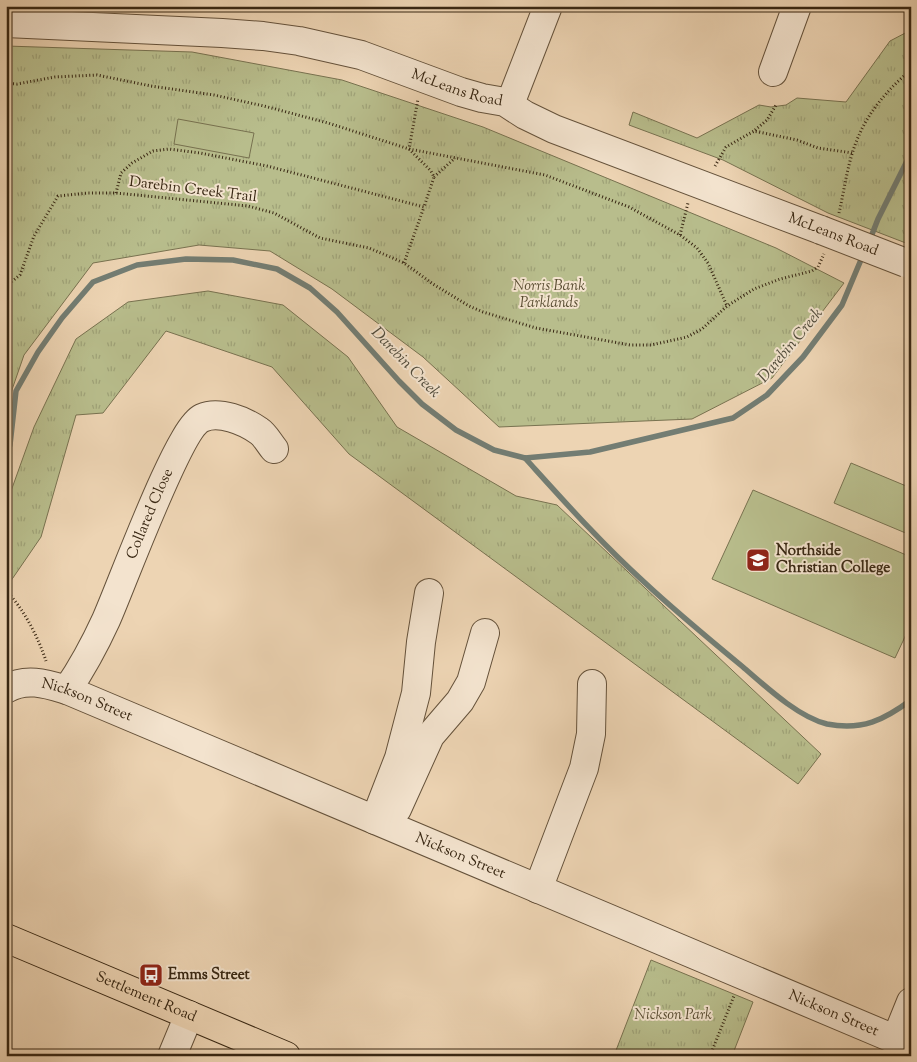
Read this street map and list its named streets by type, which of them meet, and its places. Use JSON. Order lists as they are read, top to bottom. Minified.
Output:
{"streets":{"main road":["Settlement Road"],"street":["McLeans Road","Collared Close","Nickson Street"],"path":["Darebin Creek Trail"]},"crossings":[["McLeans Road","Darebin Creek Trail"],["Collared Close","Nickson Street"]],"water":["Darebin Creek"],"parks":["Norris Bank Parklands","Nickson Park"],"places":{"school or university":["Northside Christian College"],"bus stop":["Emms Street"]}}
